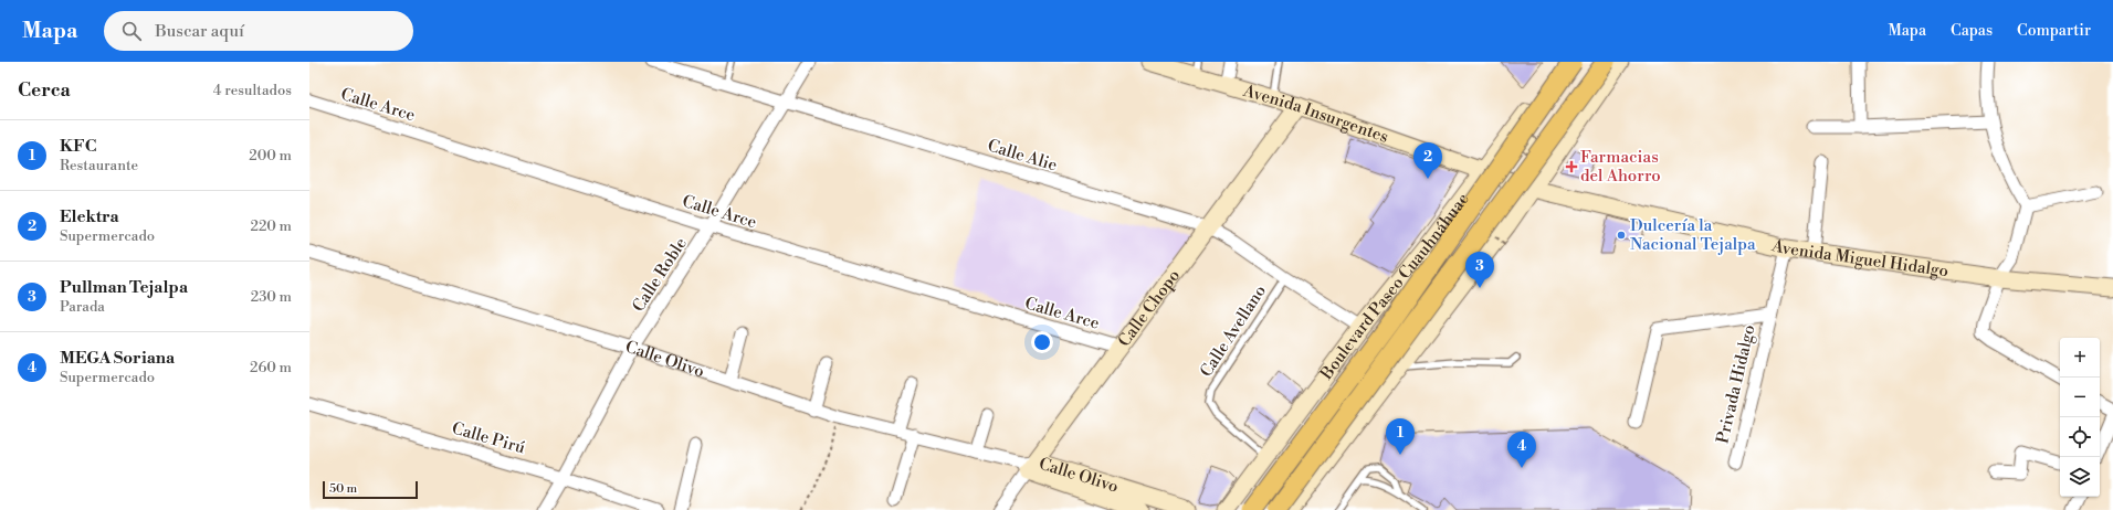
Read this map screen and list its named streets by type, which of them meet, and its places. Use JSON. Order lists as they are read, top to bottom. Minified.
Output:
{"streets":{"main road":["Boulevard Paseo Cuauhnáhuac"],"street":["Calle Arce","Avenida Insurgentes","Calle Alie","Avenida Miguel Hidalgo","Calle Roble","Calle Chopo","Calle Olivo","Privada Hidalgo","Calle Pirú"],"lane":["Calle Avellano"]},"crossings":[["Calle Arce","Calle Roble"],["Calle Arce","Calle Chopo"],["Avenida Insurgentes","Avenida Miguel Hidalgo"],["Avenida Insurgentes","Boulevard Paseo Cuauhnáhuac"],["Avenida Insurgentes","Calle Chopo"],["Calle Alie","Calle Roble"],["Calle Alie","Boulevard Paseo Cuauhnáhuac"],["Calle Alie","Calle Chopo"],["Calle Alie","Calle Avellano"],["Avenida Miguel Hidalgo","Privada Hidalgo"],["Calle Roble","Calle Olivo"],["Calle Roble","Calle Pirú"],["Boulevard Paseo Cuauhnáhuac","Calle Avellano"],["Calle Chopo","Calle Olivo"]],"places":{"health":["Farmacias del Ahorro"],"other":["Dulcería la Nacional Tejalpa"]},"scale_bar":"50 m","page":{"header":"Mapa","search":"Buscar aquí","nav":["Mapa","Capas","Compartir"],"heading":["Cerca","4 resultados"],"list":[{"mark":"1","name":"KFC","note":"Restaurante","value":"200 m"},{"mark":"2","name":"Elektra","note":"Supermercado","value":"220 m"},{"mark":"3","name":"Pullman Tejalpa","note":"Parada","value":"230 m"},{"mark":"4","name":"MEGA Soriana","note":"Supermercado","value":"260 m"}],"pins":["2","3","1","4"],"map_buttons":["+","−"],"scale":"50 m"}}
